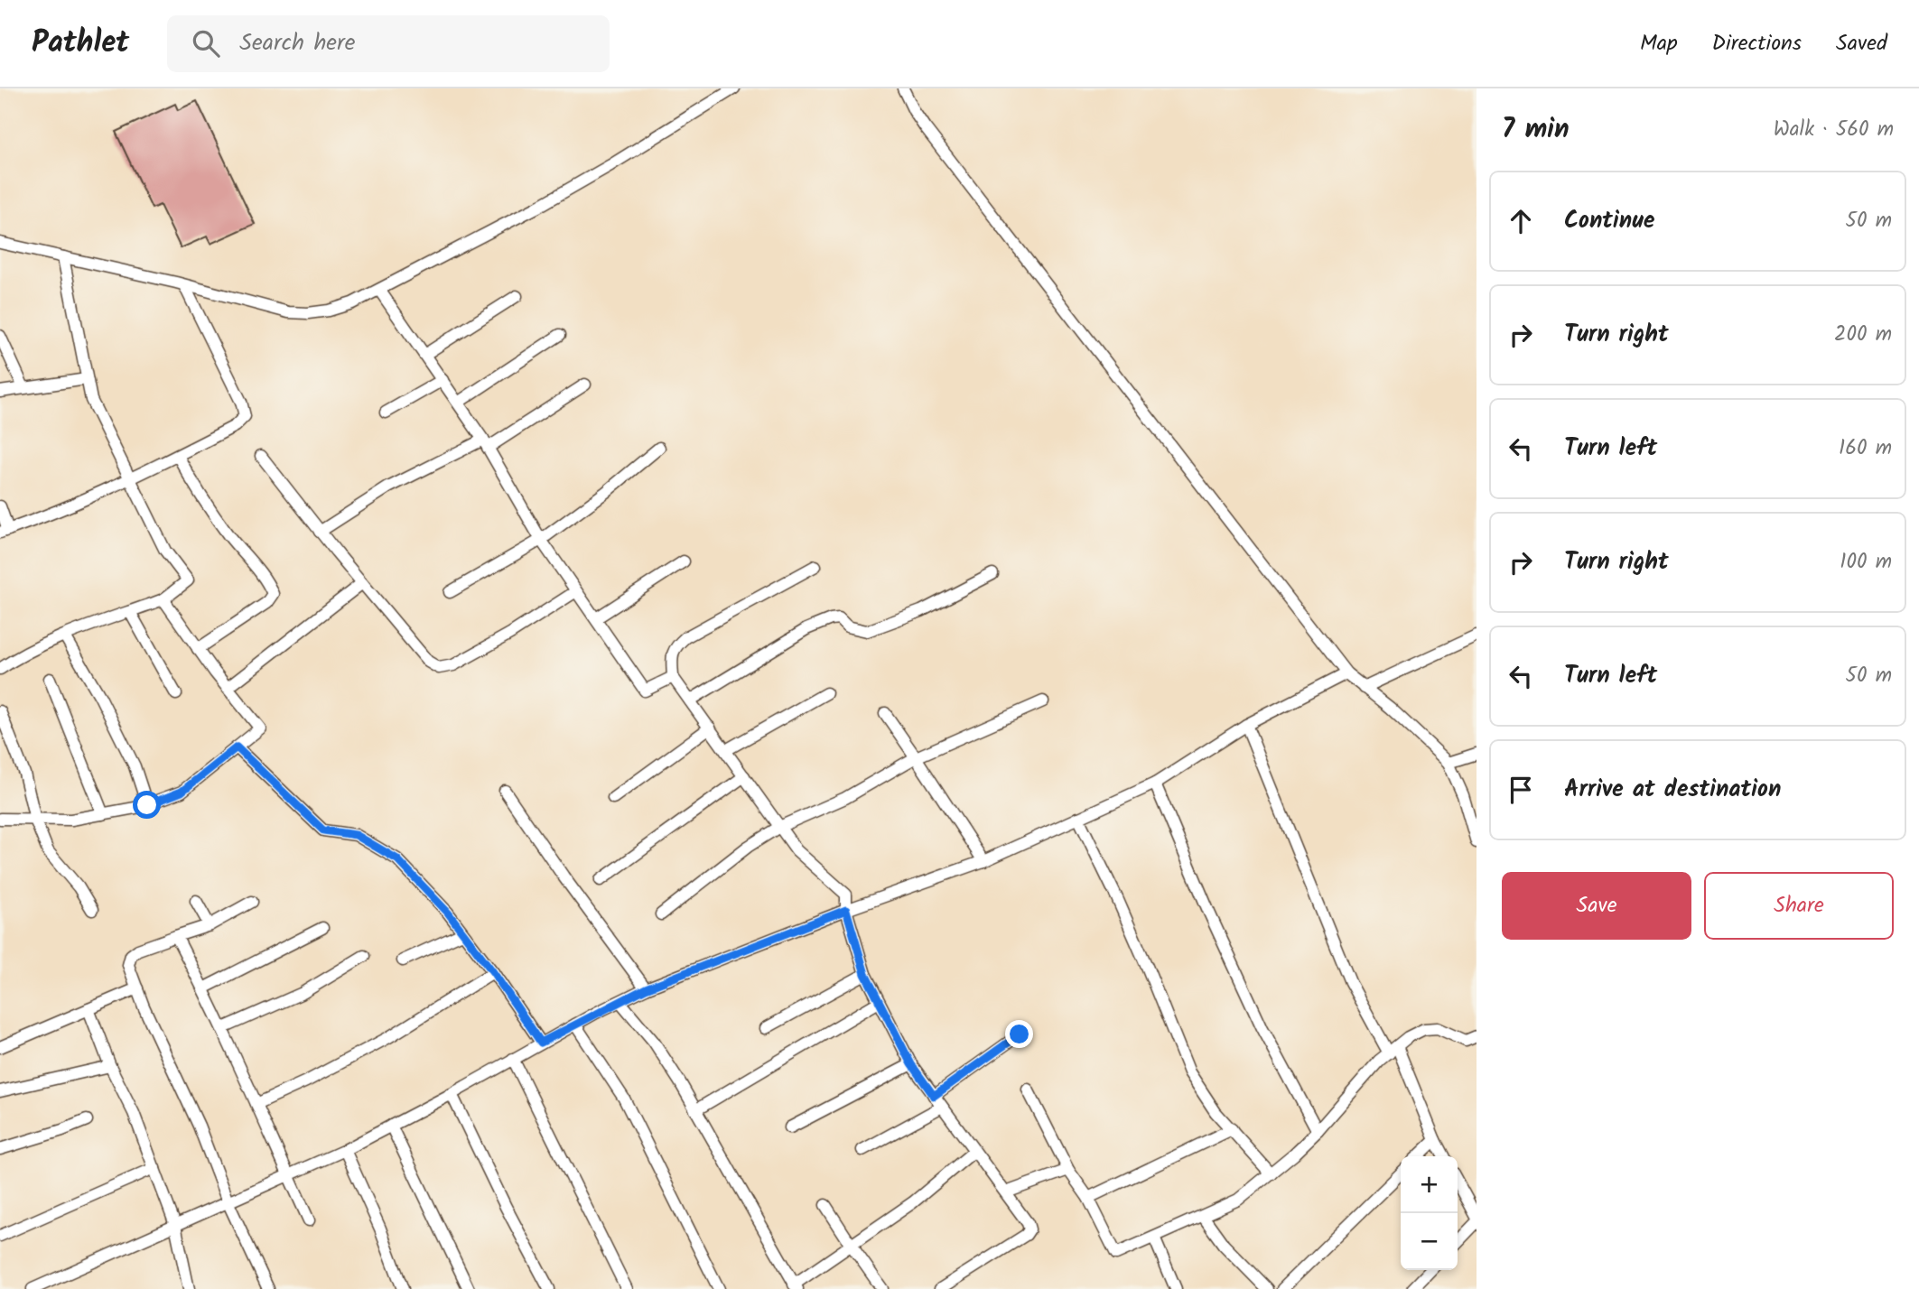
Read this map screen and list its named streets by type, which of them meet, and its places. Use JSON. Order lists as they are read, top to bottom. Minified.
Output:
{"page":{"header":"Pathlet","search":"Search here","nav":["Map","Directions","Saved"],"heading":["7 min","Walk · 560 m"],"list":[["Continue","50 m"],["Turn right","200 m"],["Turn left","160 m"],["Turn right","100 m"],["Turn left","50 m"],"Arrive at destination"],"buttons":["Save","Share"],"map_buttons":["+","−"]}}
